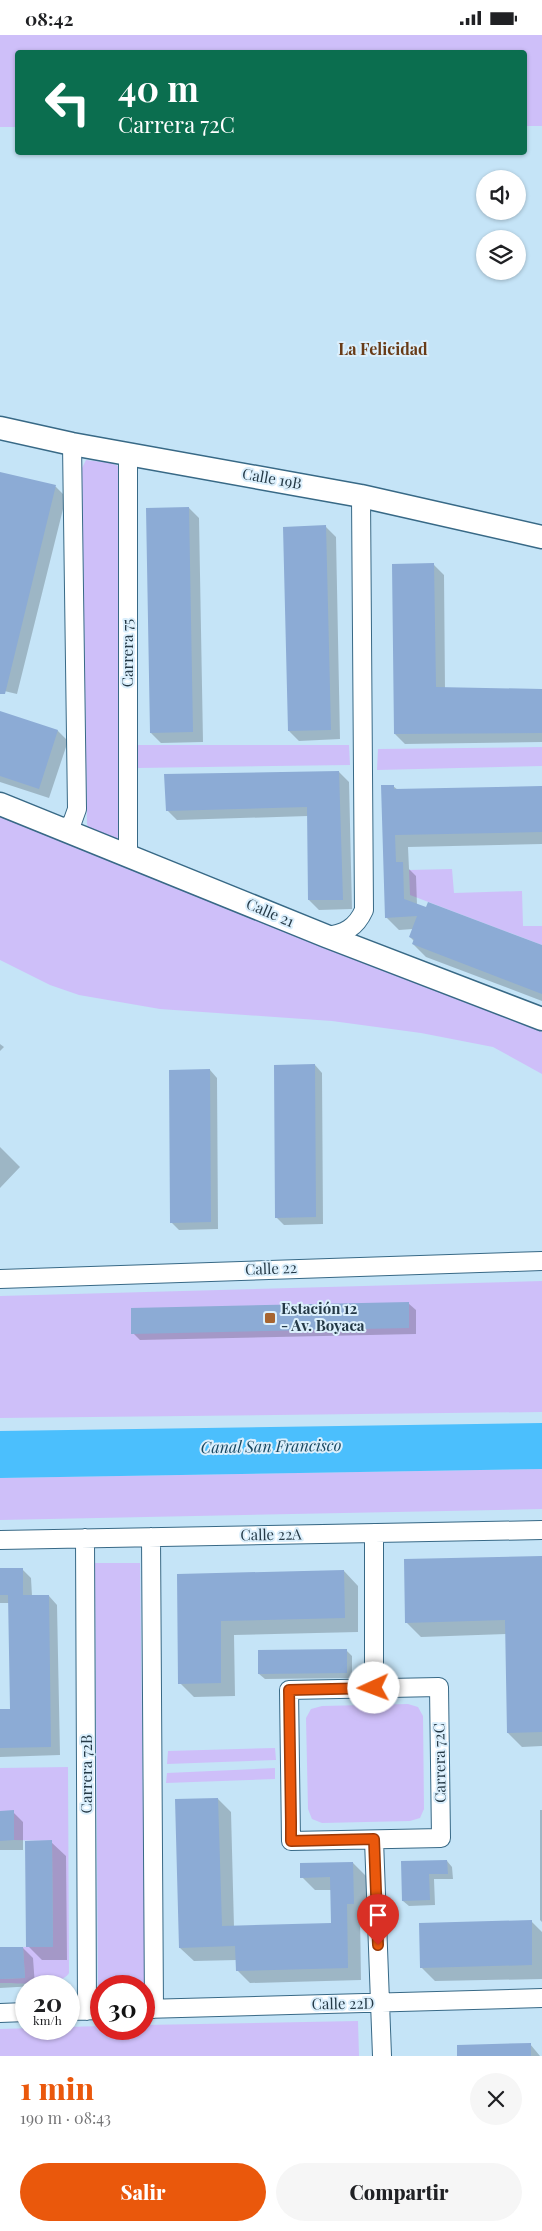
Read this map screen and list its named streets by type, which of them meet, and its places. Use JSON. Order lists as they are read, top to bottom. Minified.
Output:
{"streets":{"street":["Calle 19B","Carrera 75","Calle 21","Calle 22","Calle 22A","Carrera 72C","Carrera 72B","Calle 22D"]},"crossings":[["Calle 19B","Carrera 75"],["Carrera 75","Calle 21"],["Calle 22A","Carrera 72B"]],"districts":["La Felicidad"],"water":["Canal San Francisco"],"places":{"transit":["Estación 12 - Av. Boyaca"]},"page":{"status":"08:42","turn":["40 m","Carrera 72C"],"speed":"20 km/h","limit":"30","heading":["1 min","190 m · 08:43"],"buttons":["Salir","Compartir"]}}
